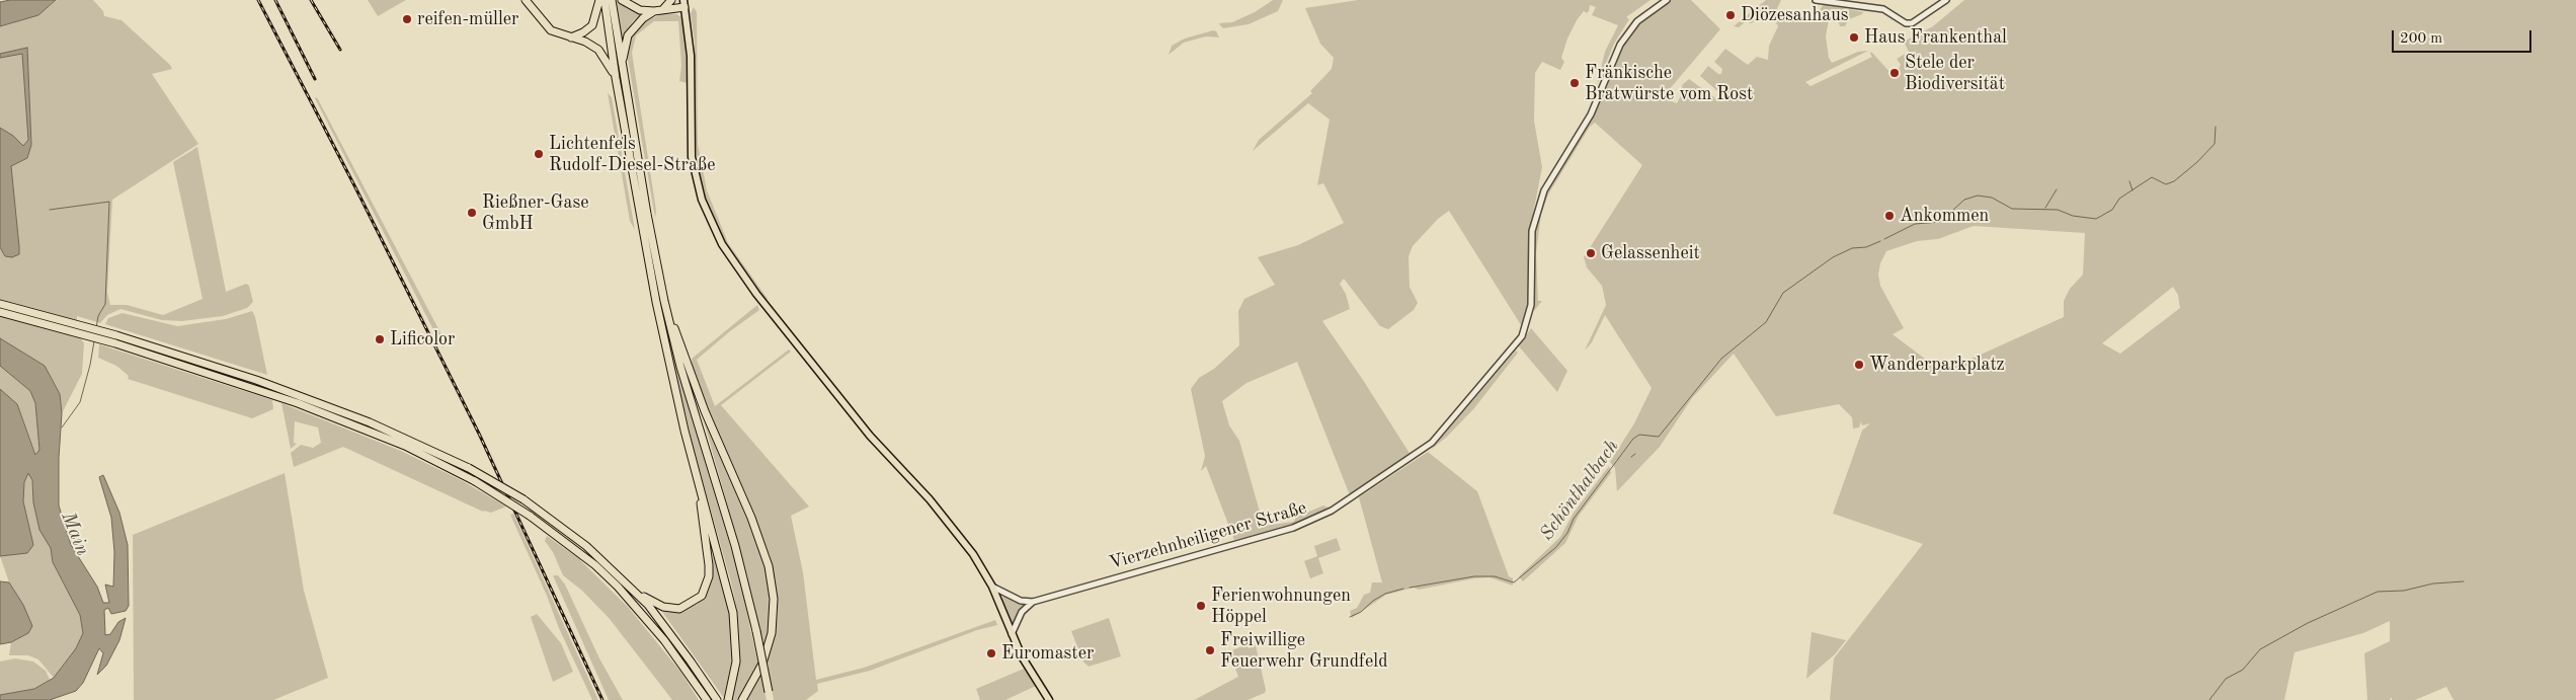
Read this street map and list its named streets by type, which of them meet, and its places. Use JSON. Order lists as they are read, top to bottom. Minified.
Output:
{"streets":{"street":["Vierzehnheiligener Straße"]},"water":["Schönthalbach","Main"],"places":["Diözesanhaus","reifen-müller","Haus Frankenthal","Stele der Biodiversität","Fränkische Bratwürste vom Rost","Lichtenfels Rudolf-Diesel-Straße","Rießner-Gase GmbH","Ankommen","Gelassenheit","Lificolor","Wanderparkplatz","Ferienwohnungen Höppel","Freiwillige Feuerwehr Grundfeld","Euromaster"],"scale_bar":"200 m"}
